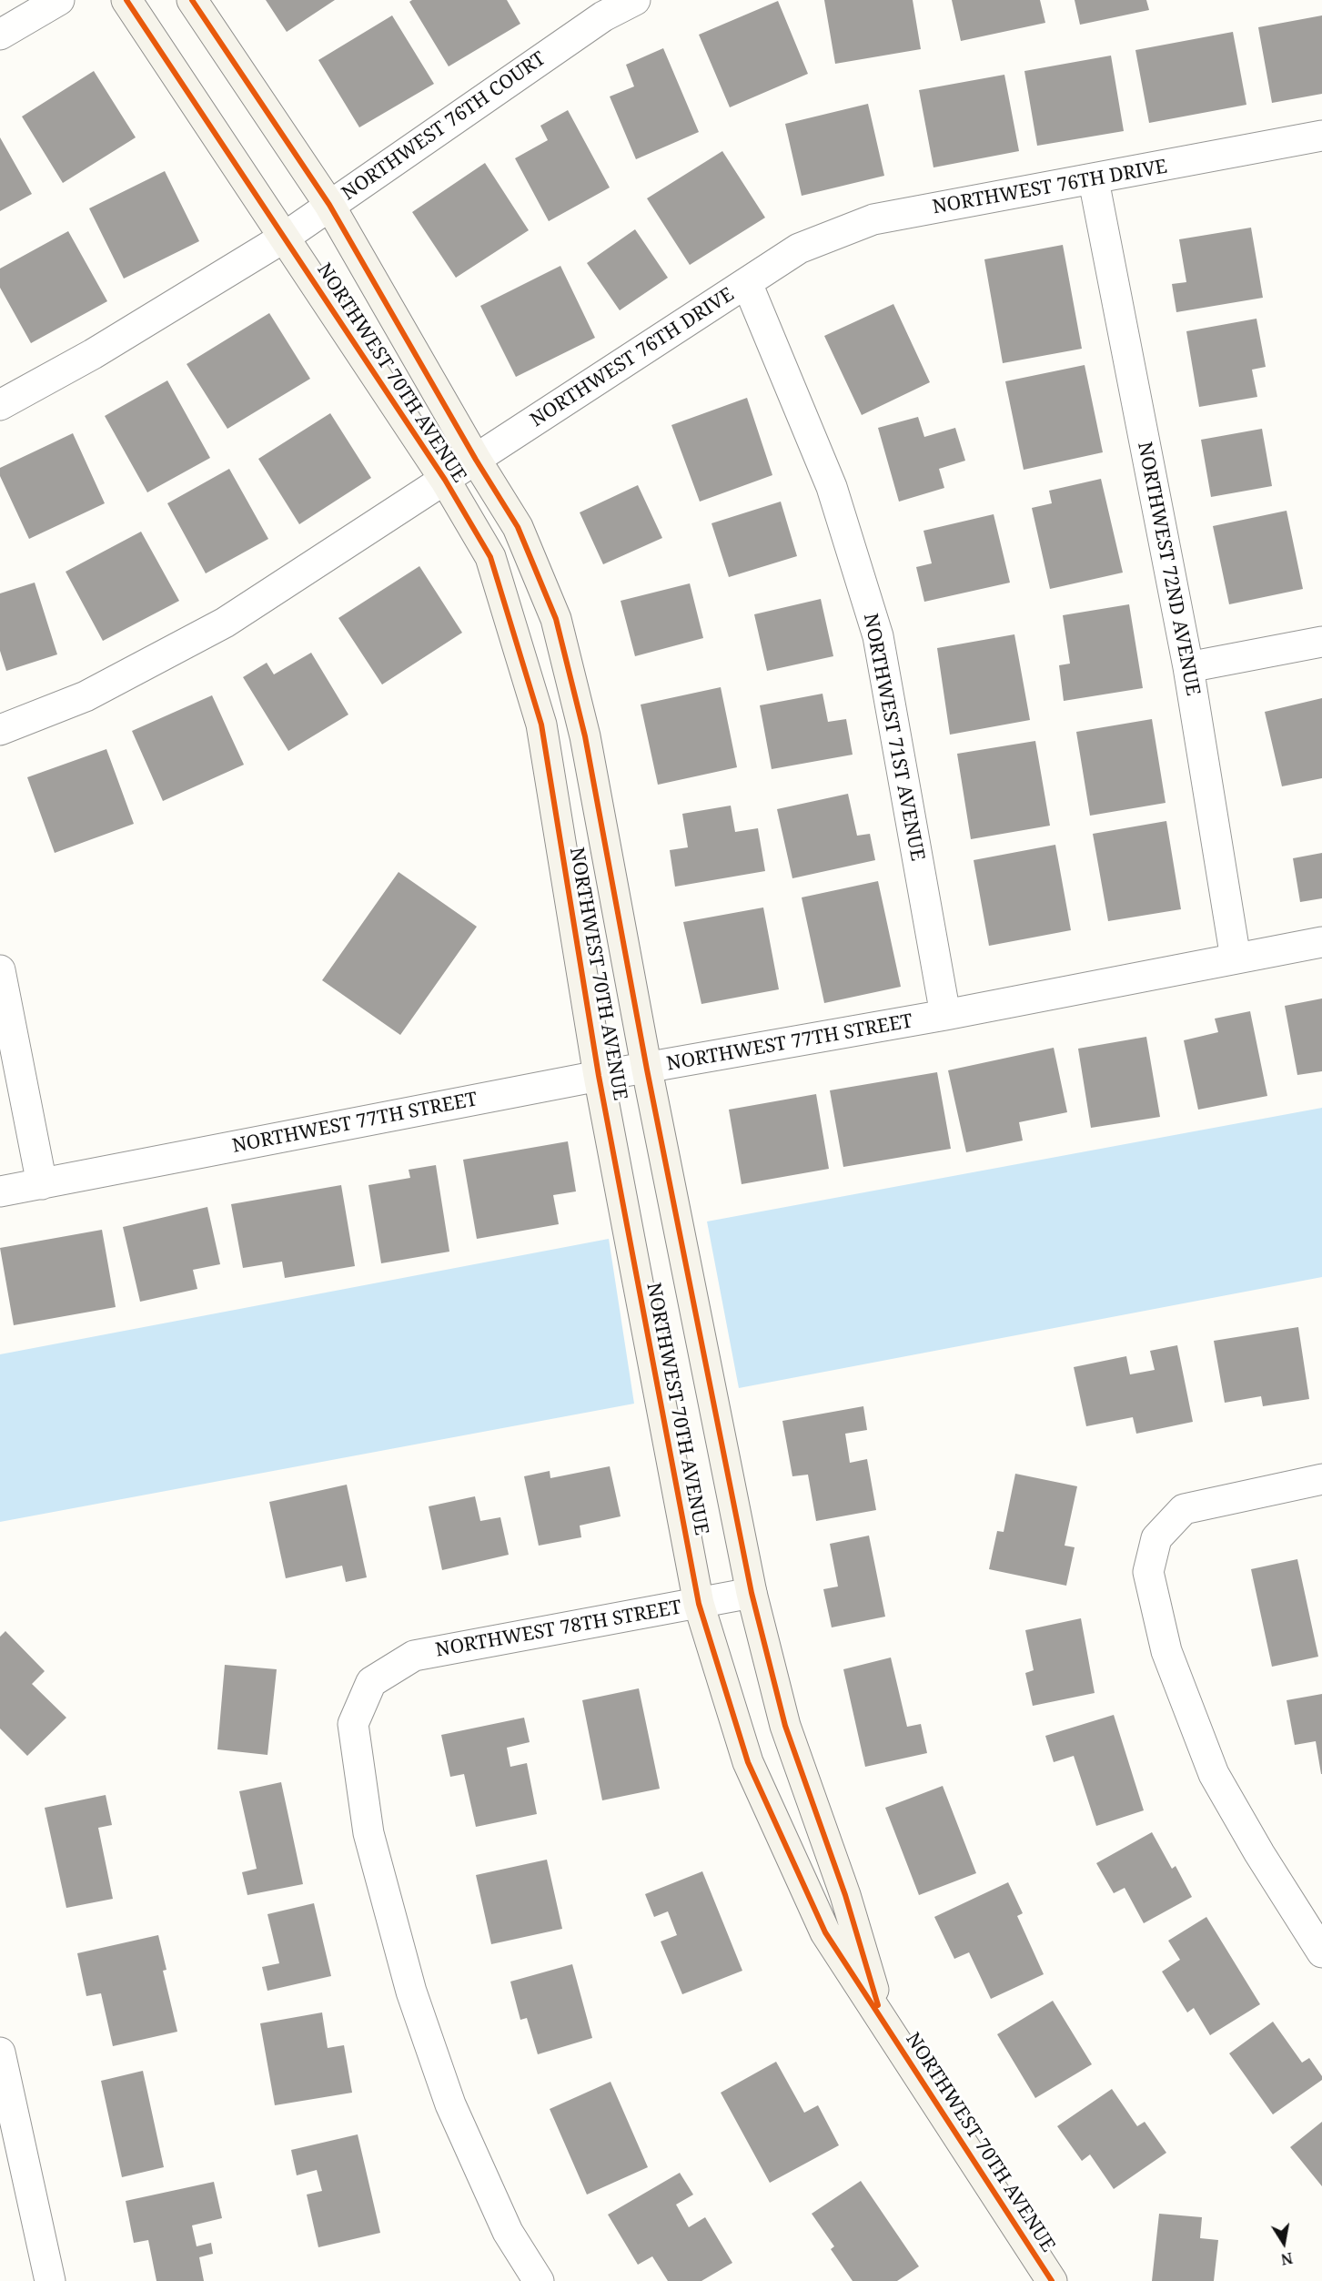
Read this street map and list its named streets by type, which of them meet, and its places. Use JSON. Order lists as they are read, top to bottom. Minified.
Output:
{"streets":{"street":["NORTHWEST 76TH COURT","NORTHWEST 76TH DRIVE","NORTHWEST 70TH AVENUE","NORTHWEST 72ND AVENUE","NORTHWEST 71ST AVENUE","NORTHWEST 77TH STREET","NORTHWEST 78TH STREET"]},"crossings":[["NORTHWEST 76TH COURT","NORTHWEST 70TH AVENUE"],["NORTHWEST 76TH DRIVE","NORTHWEST 70TH AVENUE"],["NORTHWEST 76TH DRIVE","NORTHWEST 72ND AVENUE"],["NORTHWEST 76TH DRIVE","NORTHWEST 71ST AVENUE"],["NORTHWEST 70TH AVENUE","NORTHWEST 77TH STREET"],["NORTHWEST 70TH AVENUE","NORTHWEST 78TH STREET"],["NORTHWEST 72ND AVENUE","NORTHWEST 77TH STREET"],["NORTHWEST 71ST AVENUE","NORTHWEST 77TH STREET"]],"north":"bottom"}
